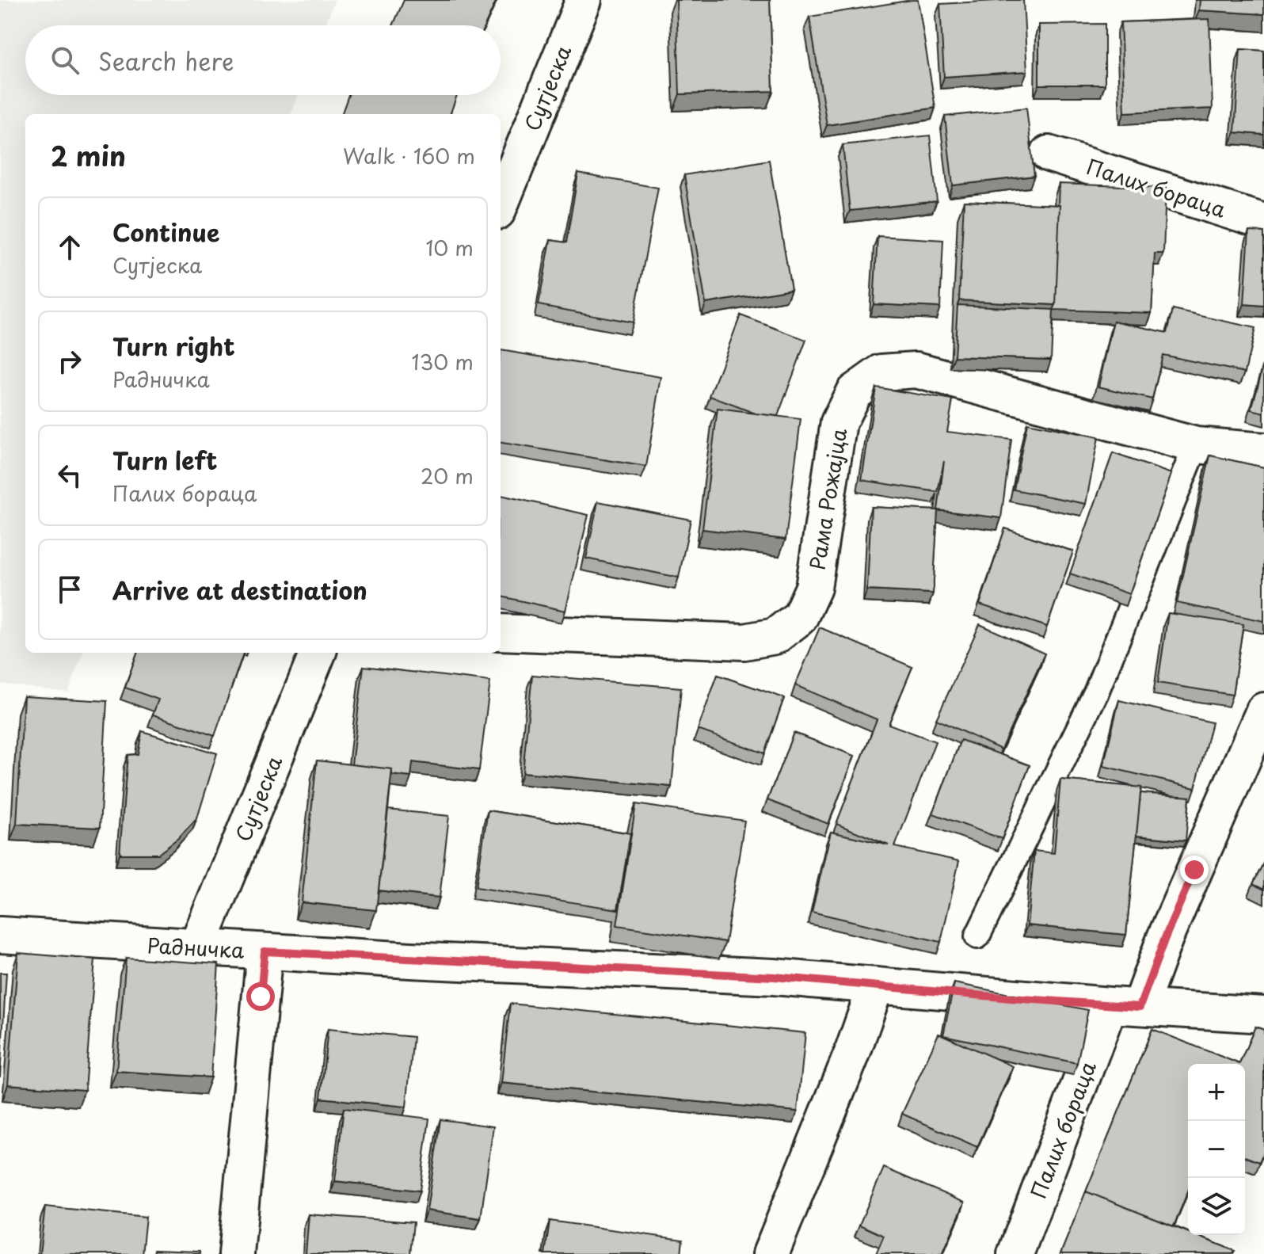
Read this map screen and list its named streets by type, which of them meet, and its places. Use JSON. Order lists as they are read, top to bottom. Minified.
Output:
{"streets":{"street":["Сутјеска","Палих бораца","Рама Рожајца","Радничка"]},"crossings":[["Сутјеска","Радничка"],["Палих бораца","Радничка"]],"page":{"search":"Search here","heading":["2 min","Walk · 160 m"],"list":[["Continue","Сутјеска","10 m"],["Turn right","Радничка","130 m"],["Turn left","Палих бораца","20 m"],"Arrive at destination"],"map_buttons":["+","−"]}}
